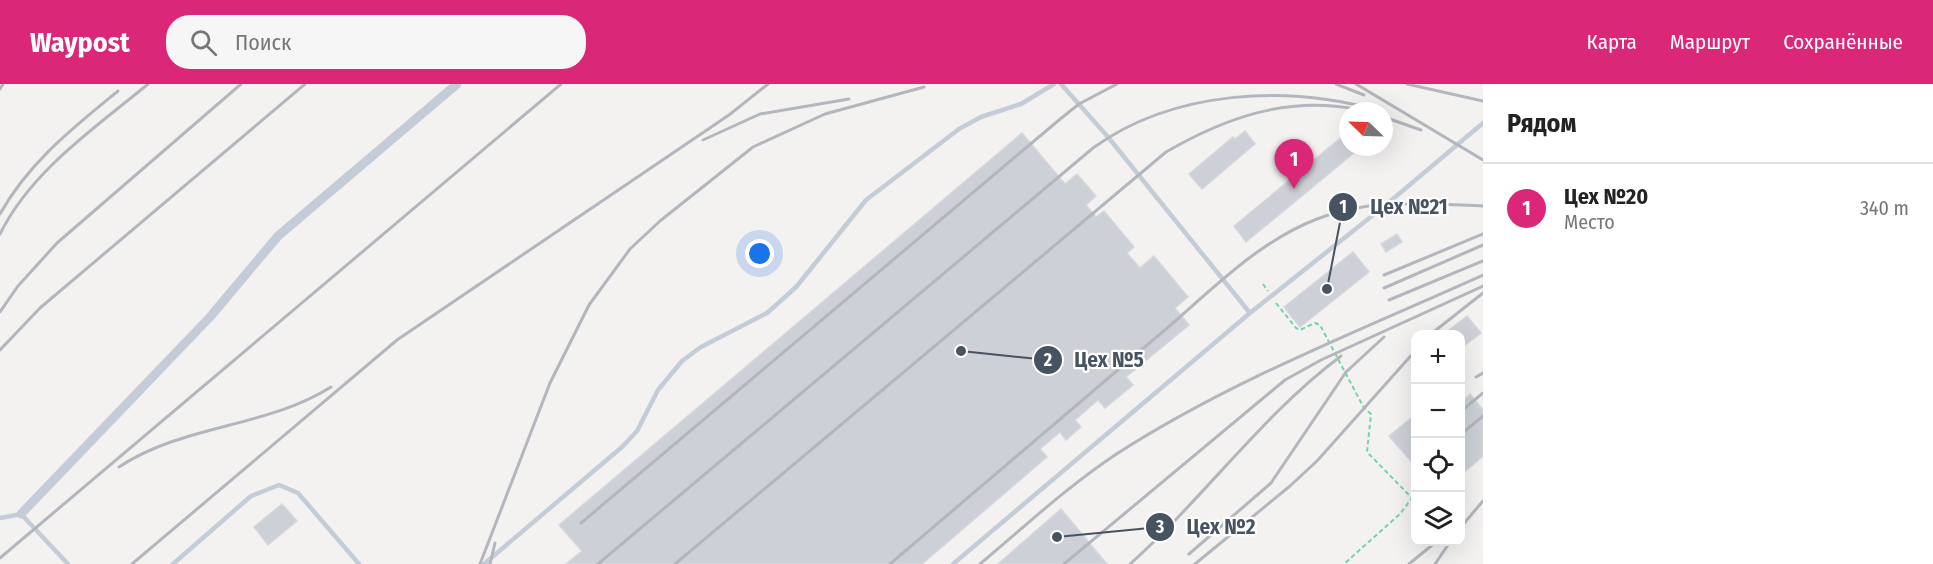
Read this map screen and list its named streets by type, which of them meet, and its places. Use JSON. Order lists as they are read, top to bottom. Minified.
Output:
{"places":["Цех №21","Цех №5","Цех №2"],"north":"top left","page":{"header":"Waypost","search":"Поиск","nav":["Карта","Маршрут","Сохранённые"],"heading":"Рядом","pins":"1","list":[{"mark":"1","name":"Цех №20","note":"Место","value":"340 m"}],"map_buttons":["+","−"]}}
